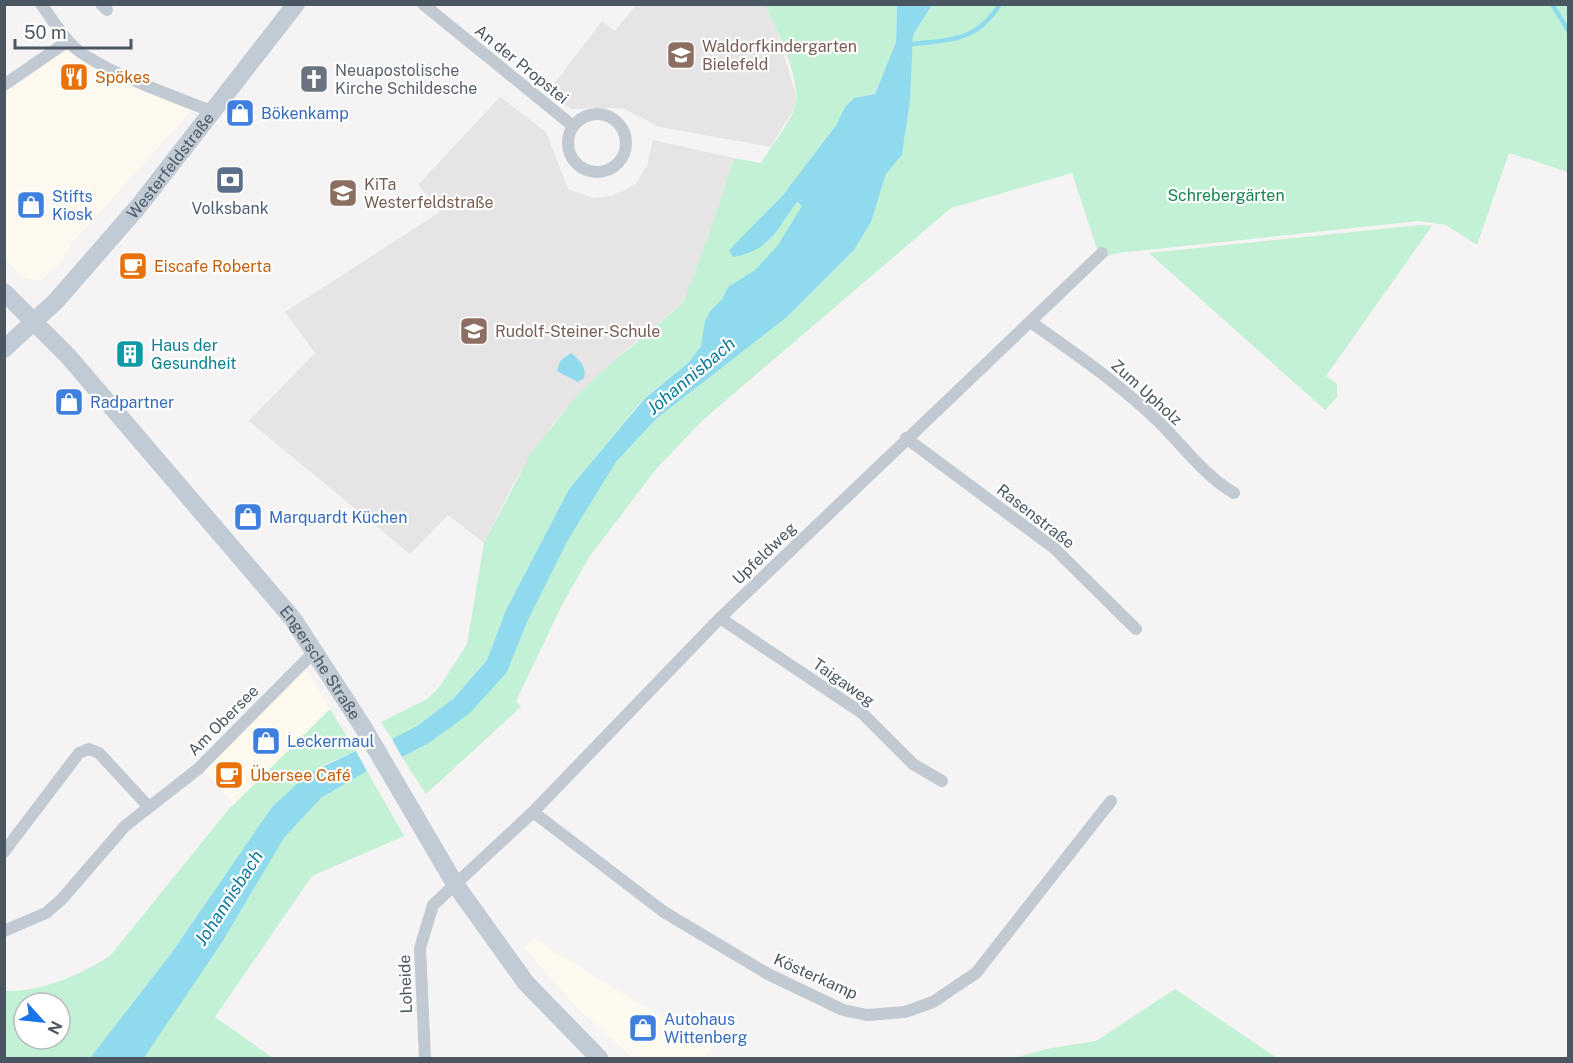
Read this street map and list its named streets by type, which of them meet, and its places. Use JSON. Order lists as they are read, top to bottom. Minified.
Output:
{"streets":{"main road":["Westerfeldstraße","Engersche Straße"],"street":["An der Propstei","Zum Upholz","Rasenstraße","Upfeldweg","Taigaweg","Am Obersee","Kösterkamp","Loheide"]},"crossings":[["Westerfeldstraße","Engersche Straße"],["Zum Upholz","Upfeldweg"],["Rasenstraße","Upfeldweg"],["Upfeldweg","Engersche Straße"],["Upfeldweg","Taigaweg"],["Upfeldweg","Kösterkamp"],["Upfeldweg","Loheide"],["Engersche Straße","Am Obersee"],["Engersche Straße","Loheide"]],"water":["Johannisbach"],"parks":["Schrebergärten"],"places":{"school or university":["Waldorfkindergarten Bielefeld","KiTa Westerfeldstraße","Rudolf-Steiner-Schule"],"restaurant":["Spökes"],"church":["Neuapostolische Kirche Schildesche"],"shop":["Bökenkamp","Stifts Kiosk","Radpartner","Marquardt Küchen","Leckermaul","Autohaus Wittenberg"],"bank":["Volksbank"],"cafe":["Eiscafe Roberta","Übersee Café"],"building":["Haus der Gesundheit"]},"scale_bar":"50 m","north":"bottom right"}
